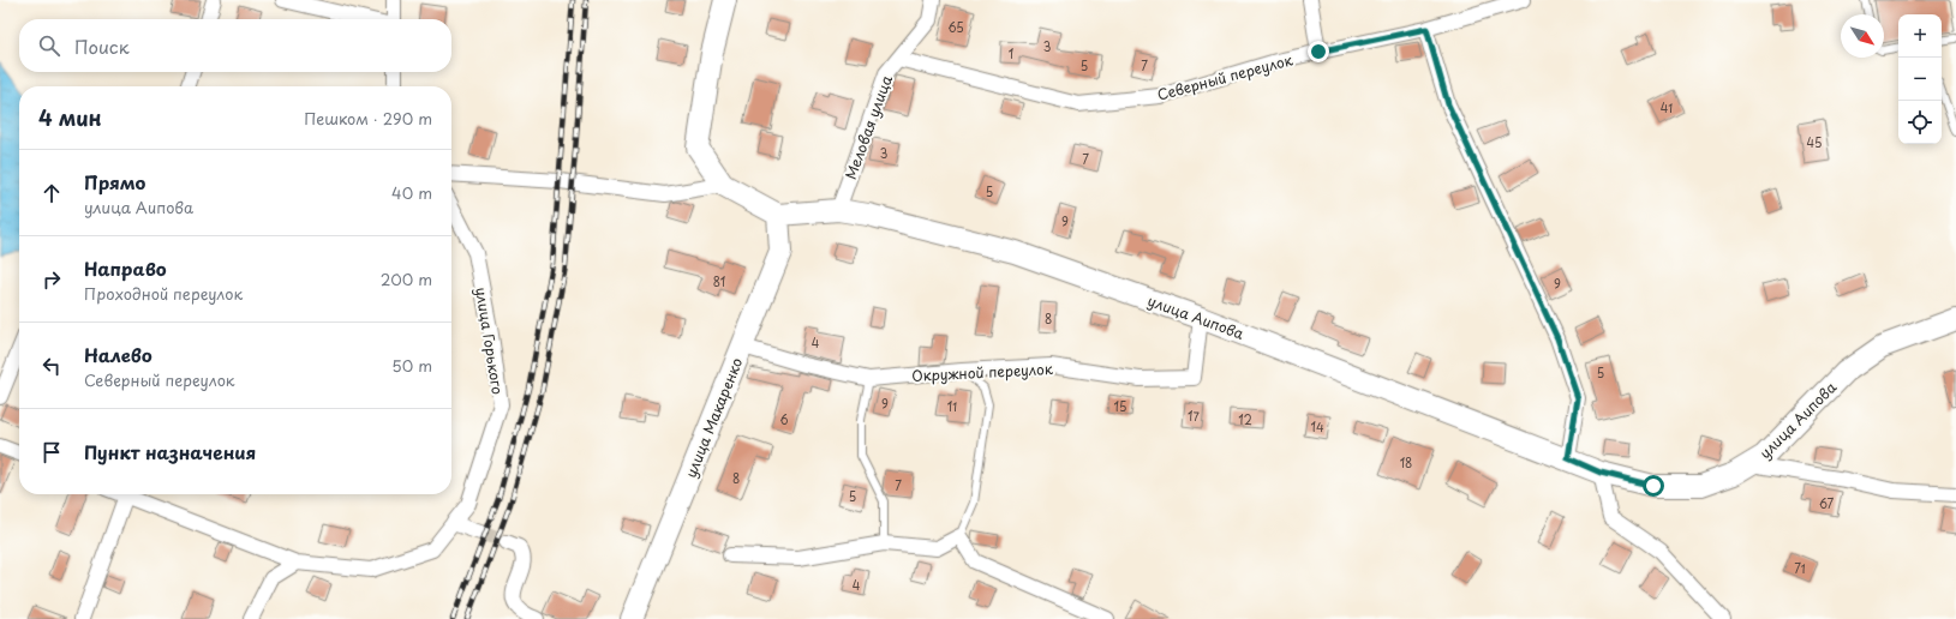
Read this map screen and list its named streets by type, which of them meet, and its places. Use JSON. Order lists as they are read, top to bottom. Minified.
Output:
{"streets":{"street":["Северный переулок","Меловая улица","улица Аипова","улица Горького","Окружной переулок","улица Макаренко"]},"crossings":[["Северный переулок","Меловая улица"],["Меловая улица","улица Аипова"],["улица Аипова","Окружной переулок"],["улица Аипова","улица Макаренко"],["Окружной переулок","улица Макаренко"]],"house_numbers":["65","3","1","5","7","41","45","3","7","5","9","81","9","8","4","5","9","11","15","17","6","12","14","18","8","7","5","67","71","4"],"north":"bottom right","page":{"map_buttons":["+","−"],"search":"Поиск","heading":["4 мин","Пешком · 290 m"],"list":[["Прямо","улица Аипова","40 m"],["Направо","Проходной переулок","200 m"],["Налево","Северный переулок","50 m"],"Пункт назначения"]}}
